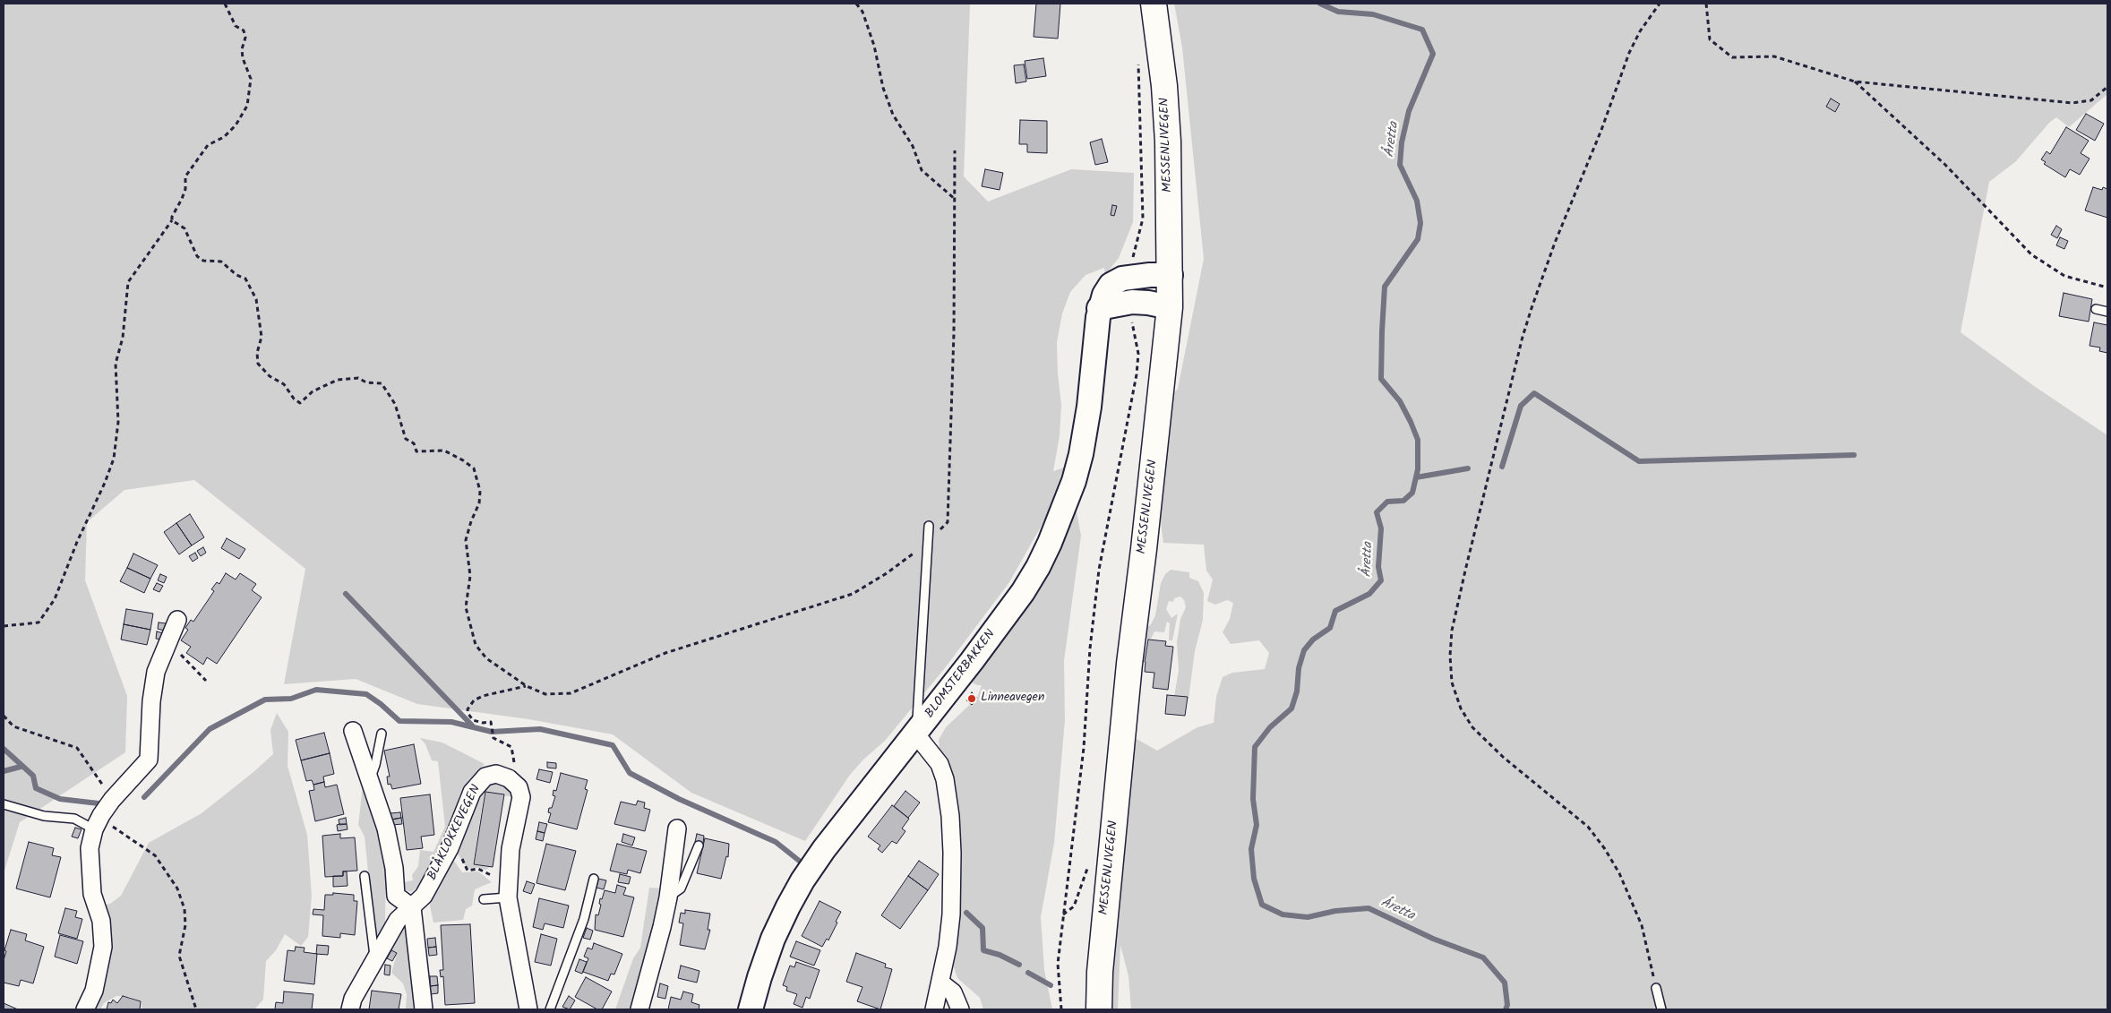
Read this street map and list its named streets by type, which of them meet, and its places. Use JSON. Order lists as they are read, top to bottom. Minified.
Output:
{"streets":{"main road":["MESSENLIVEGEN"],"street":["BLOMSTERBAKKEN","BLÅKLOKKEVEGEN"]},"crossings":[["MESSENLIVEGEN","BLOMSTERBAKKEN"]],"water":["Åretta"],"places":["Linneavegen"]}
